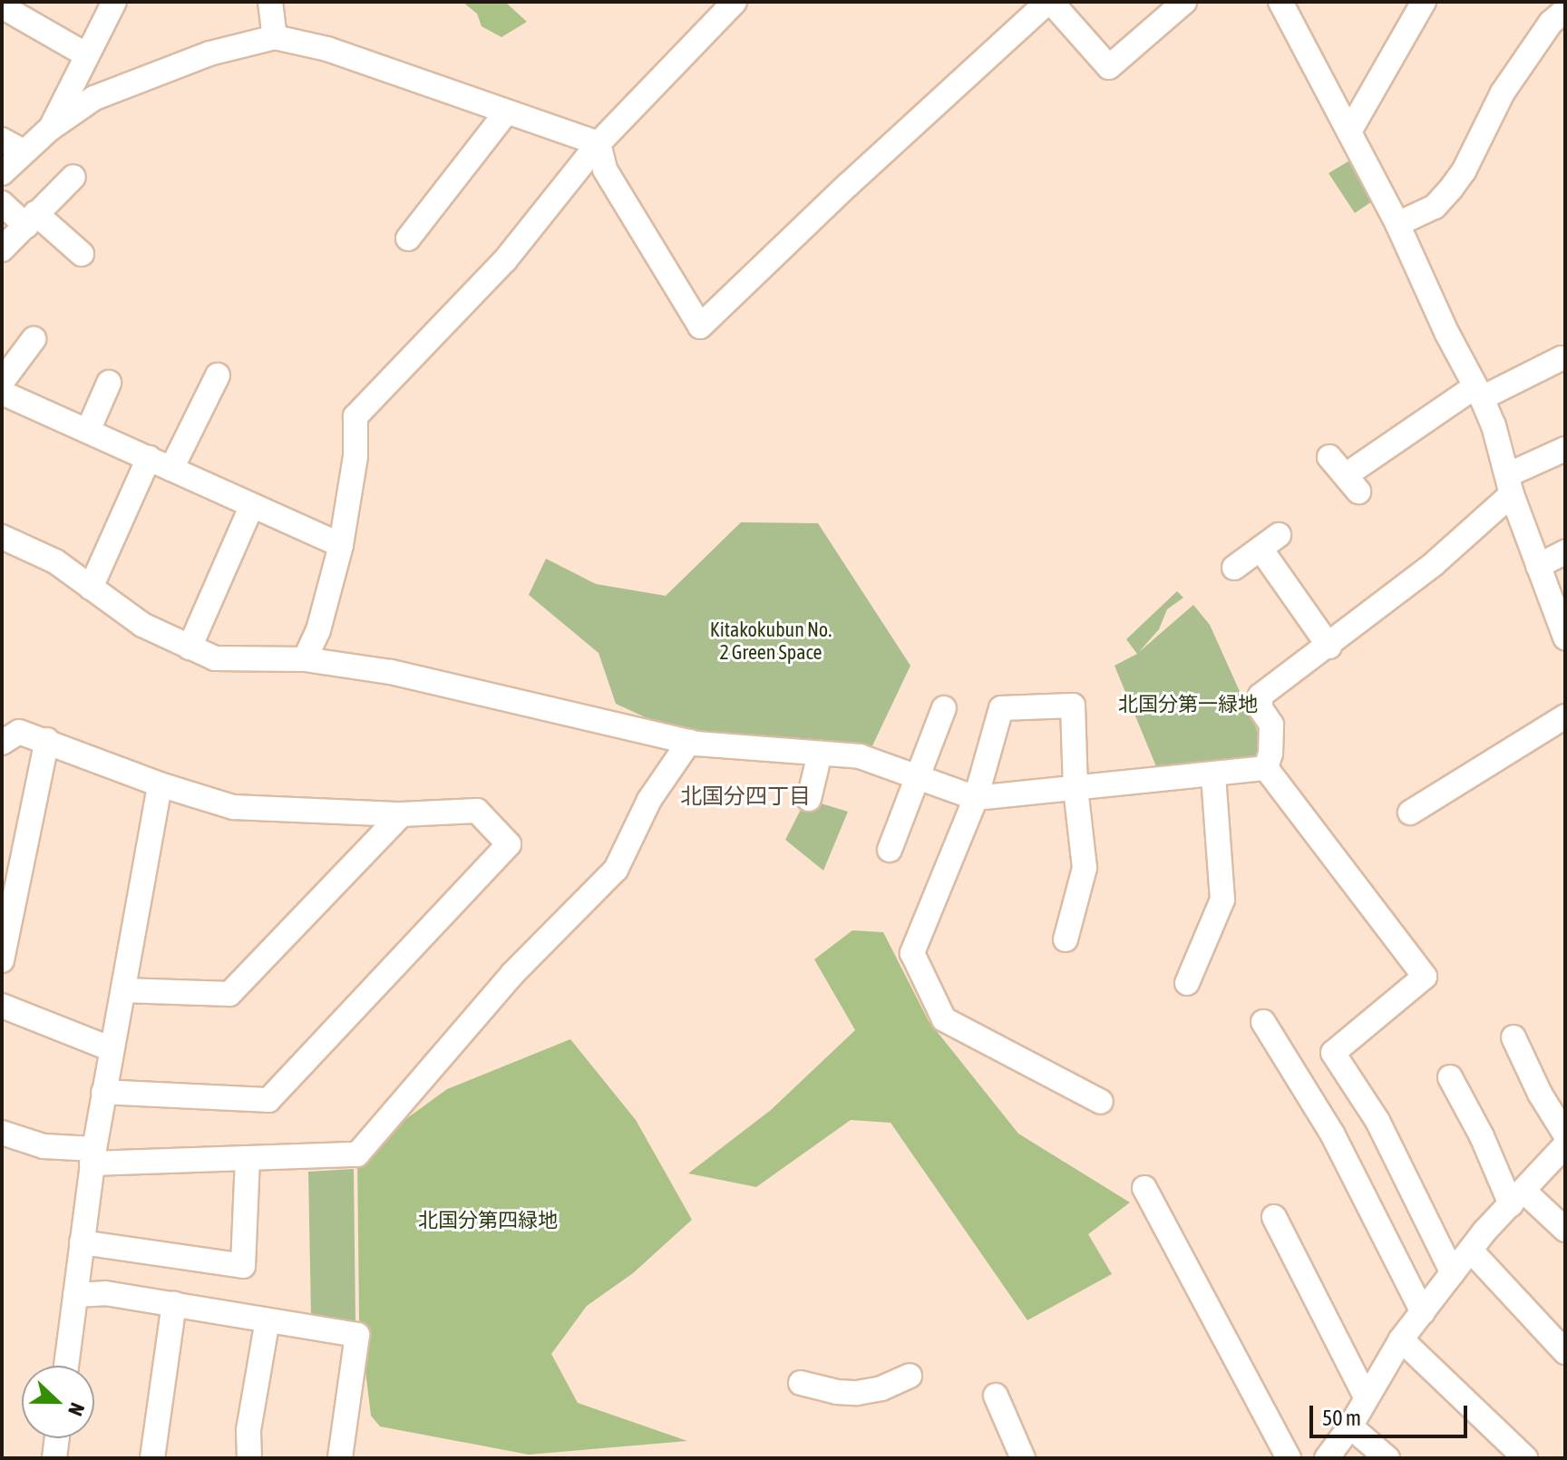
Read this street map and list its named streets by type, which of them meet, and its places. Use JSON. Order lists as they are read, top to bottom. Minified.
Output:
{"districts":["北国分四丁目"],"parks":["Kitakokubun No. 2 Green Space","北国分第一緑地","北国分第四緑地"],"scale_bar":"50 m","north":"right"}
